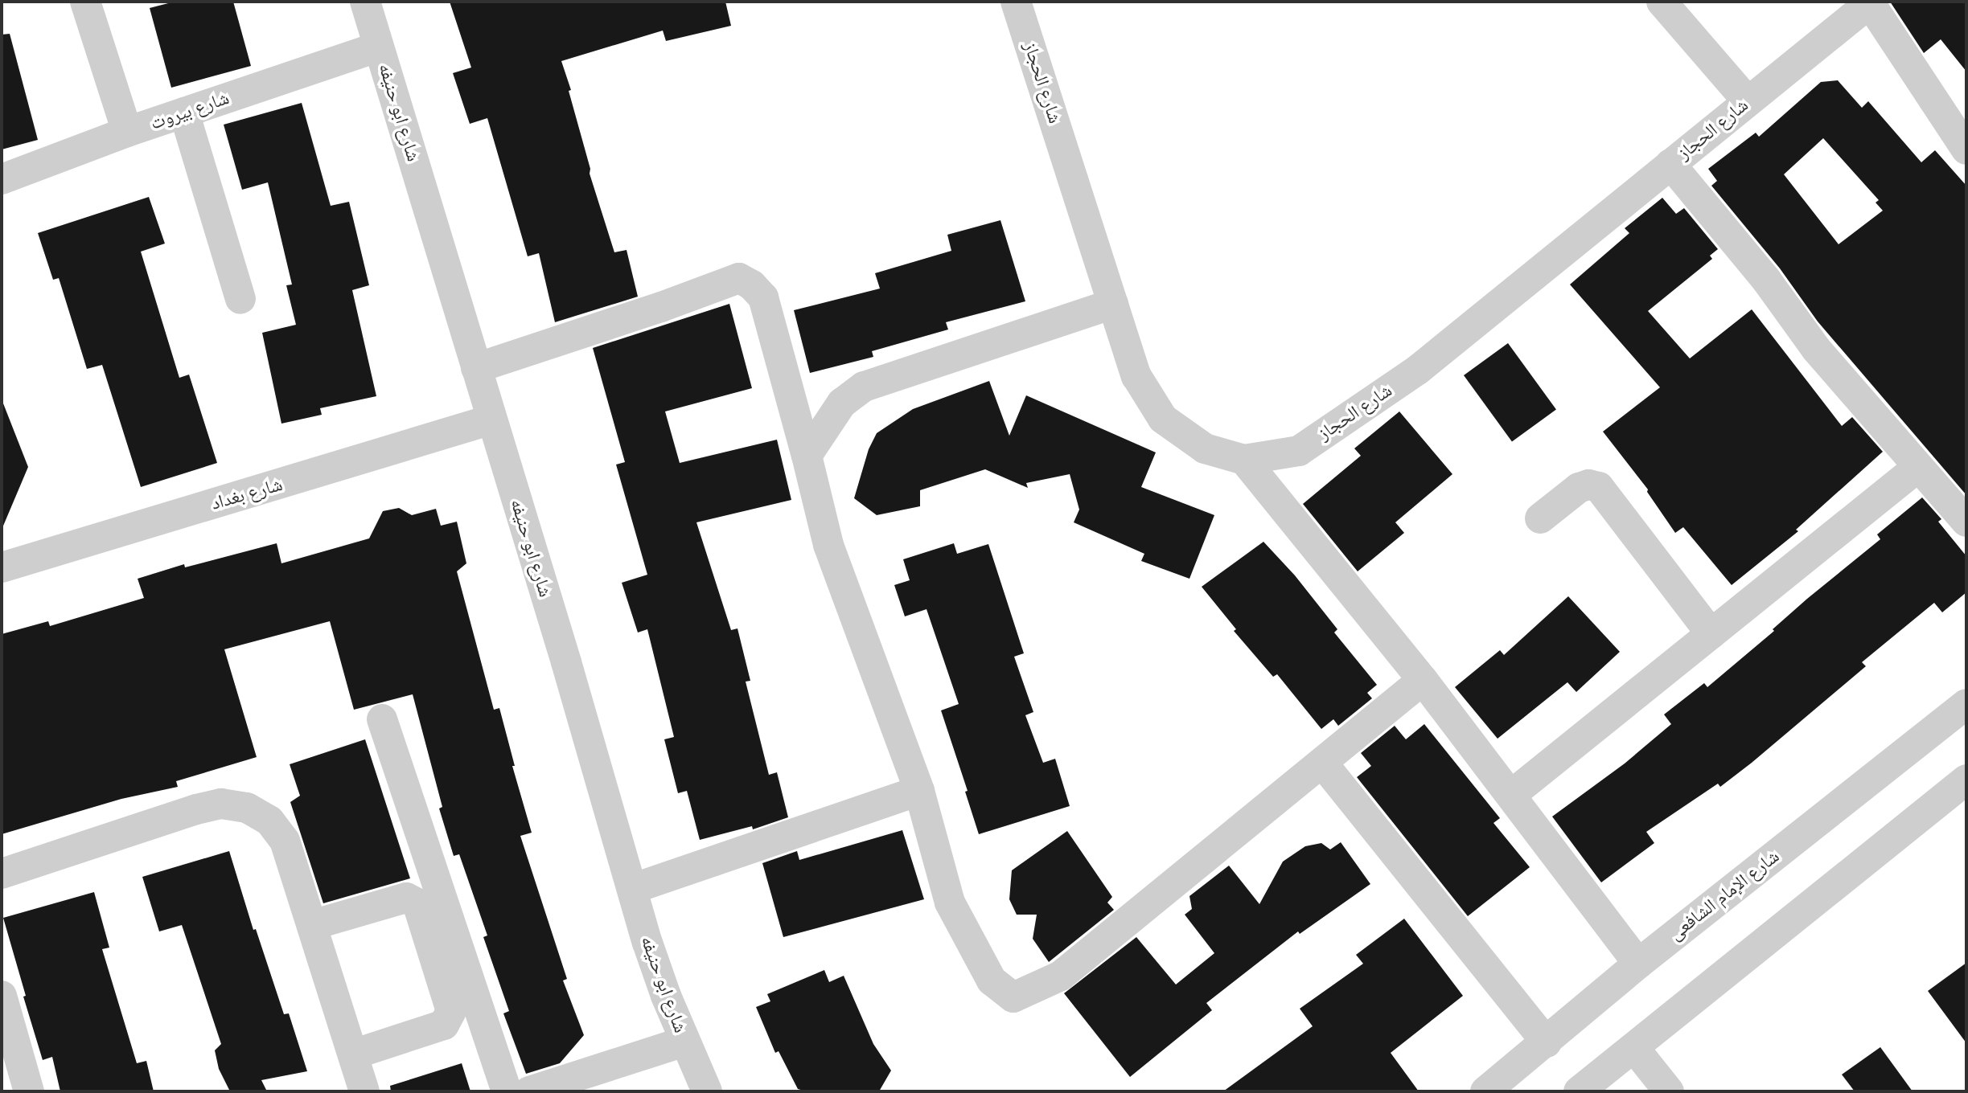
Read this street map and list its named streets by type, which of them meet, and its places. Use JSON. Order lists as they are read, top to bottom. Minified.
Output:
{"streets":{"street":["شارع الحجاز","شارع بيروت","شارع ابو حنيفه","شارع بغداد","شارع الإمام الشافعى"]},"crossings":[["شارع بيروت","شارع ابو حنيفه"],["شارع ابو حنيفه","شارع بغداد"]]}
